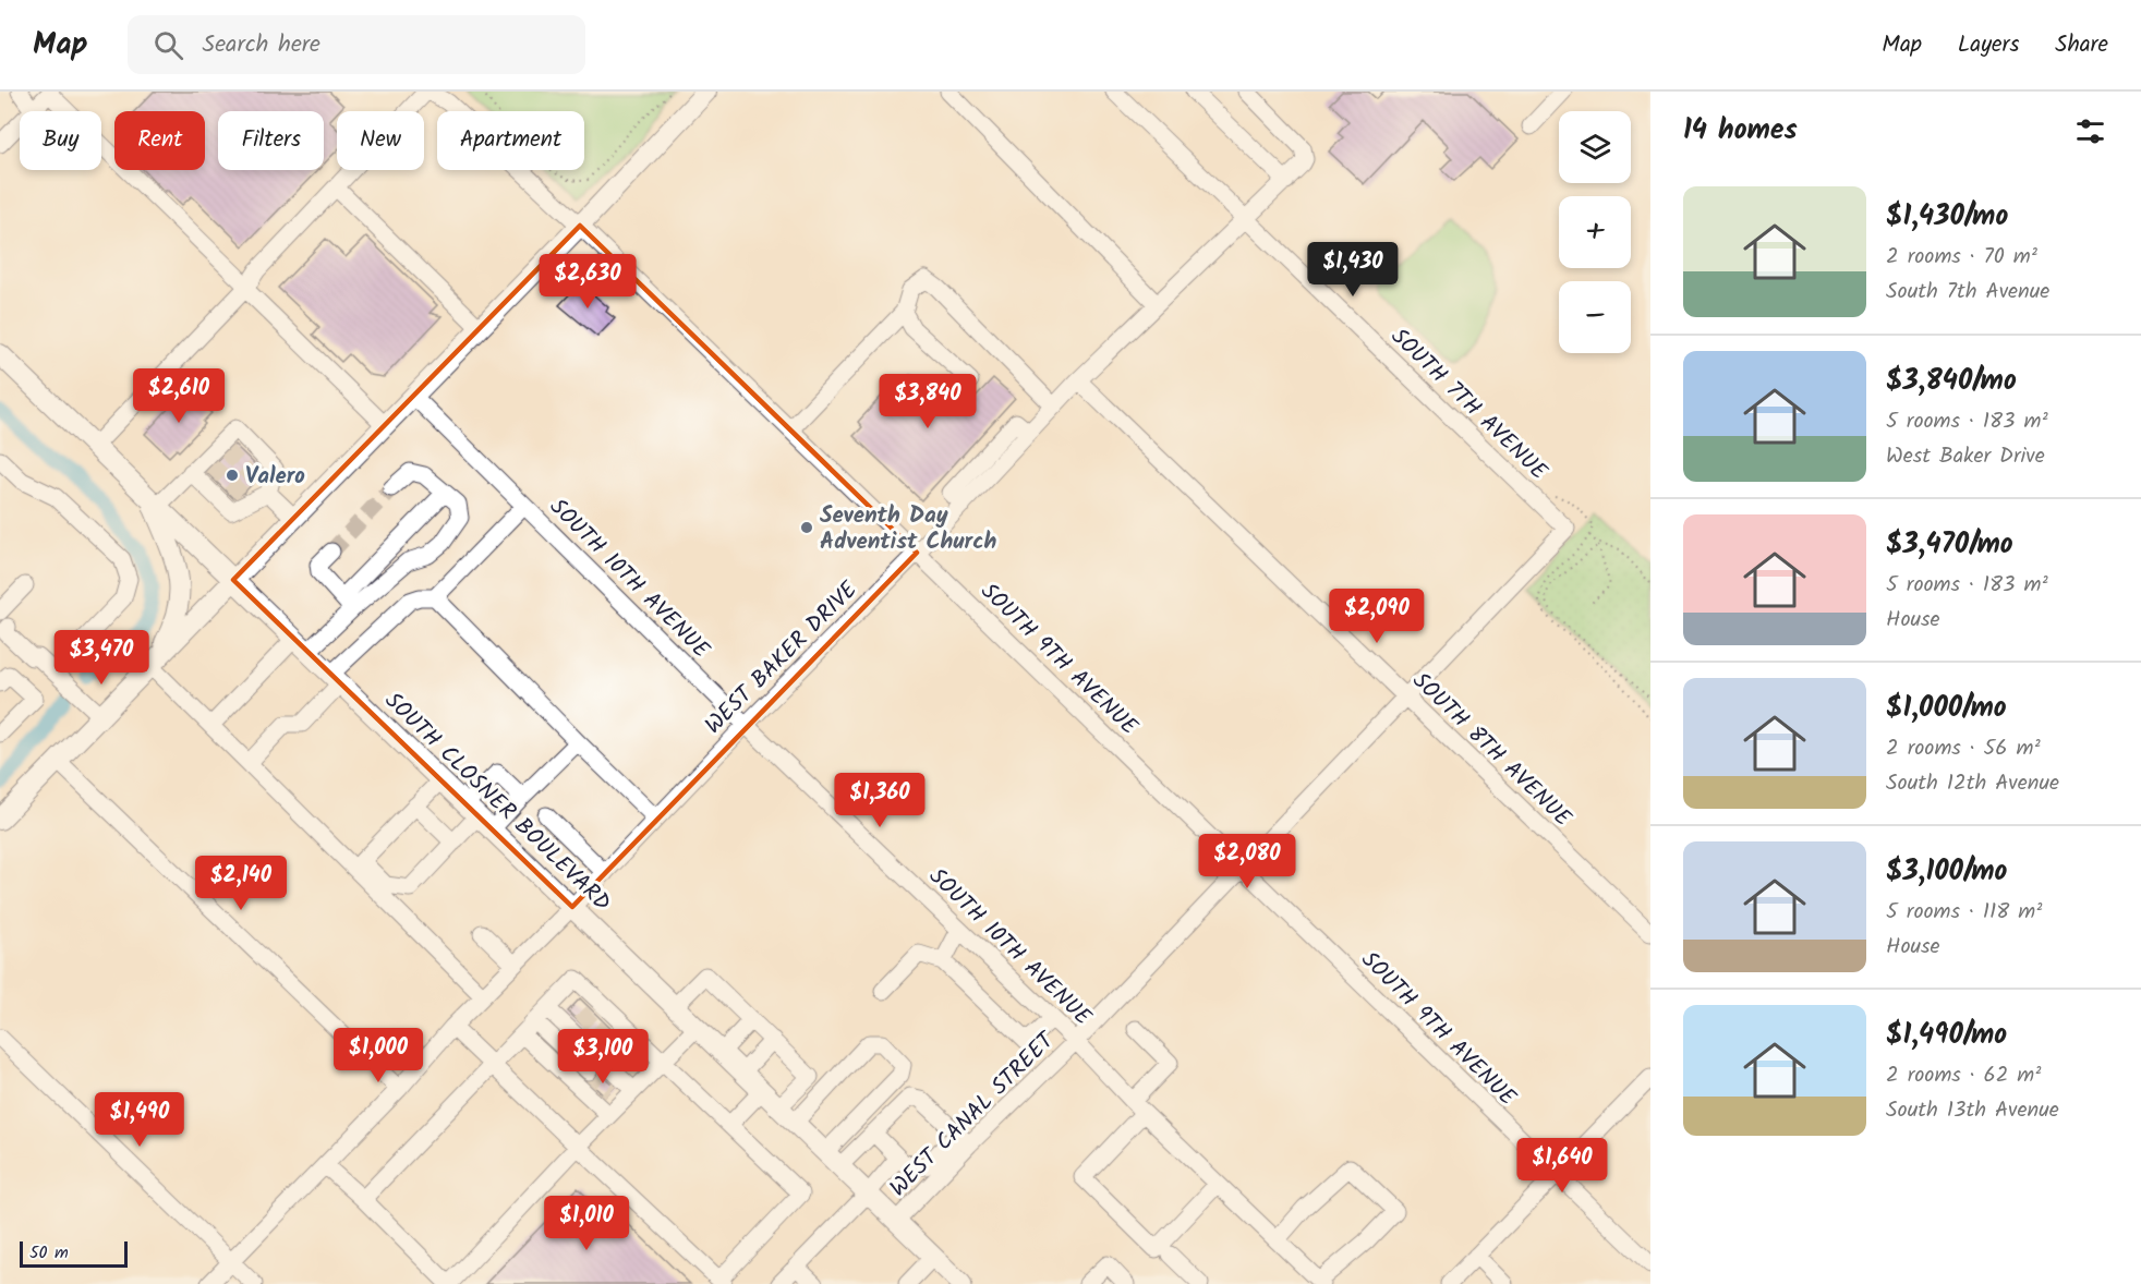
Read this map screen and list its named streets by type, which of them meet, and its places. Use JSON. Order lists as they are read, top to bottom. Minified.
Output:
{"streets":{"main road":["SOUTH CLOSNER BOULEVARD"],"street":["SOUTH 7TH AVENUE","SOUTH 10TH AVENUE","WEST BAKER DRIVE","SOUTH 9TH AVENUE","SOUTH 8TH AVENUE","WEST CANAL STREET"]},"crossings":[["SOUTH 7TH AVENUE","WEST BAKER DRIVE"],["SOUTH 7TH AVENUE","WEST CANAL STREET"],["SOUTH 10TH AVENUE","WEST BAKER DRIVE"],["SOUTH 10TH AVENUE","WEST CANAL STREET"],["WEST BAKER DRIVE","SOUTH 9TH AVENUE"],["WEST BAKER DRIVE","SOUTH 8TH AVENUE"],["WEST BAKER DRIVE","SOUTH CLOSNER BOULEVARD"],["SOUTH 9TH AVENUE","WEST CANAL STREET"],["SOUTH 8TH AVENUE","WEST CANAL STREET"],["SOUTH CLOSNER BOULEVARD","WEST CANAL STREET"]],"places":["Valero","Seventh Day Adventist Church"],"scale_bar":"50 m","page":{"header":"Map","search":"Search here","nav":["Map","Layers","Share"],"heading":"14 homes","map_buttons":["+","−"],"chip":["Buy","Rent","Filters","New","Apartment"],"list":[{"name":"$1,430/mo","note":"2 rooms · 70 m² · South 7th Avenue"},{"name":"$3,840/mo","note":"5 rooms · 183 m² · West Baker Drive"},{"name":"$3,470/mo","note":"5 rooms · 183 m² · House"},{"name":"$1,000/mo","note":"2 rooms · 56 m² · South 12th Avenue"},{"name":"$3,100/mo","note":"5 rooms · 118 m² · House"},{"name":"$1,490/mo","note":"2 rooms · 62 m² · South 13th Avenue"}],"price":["$1,430","$2,630","$2,610","$3,840","$2,090","$3,470","$1,360","$2,080","$2,140","$1,000","$3,100","$1,490","$1,640","$1,010"],"scale":"50 m"}}
